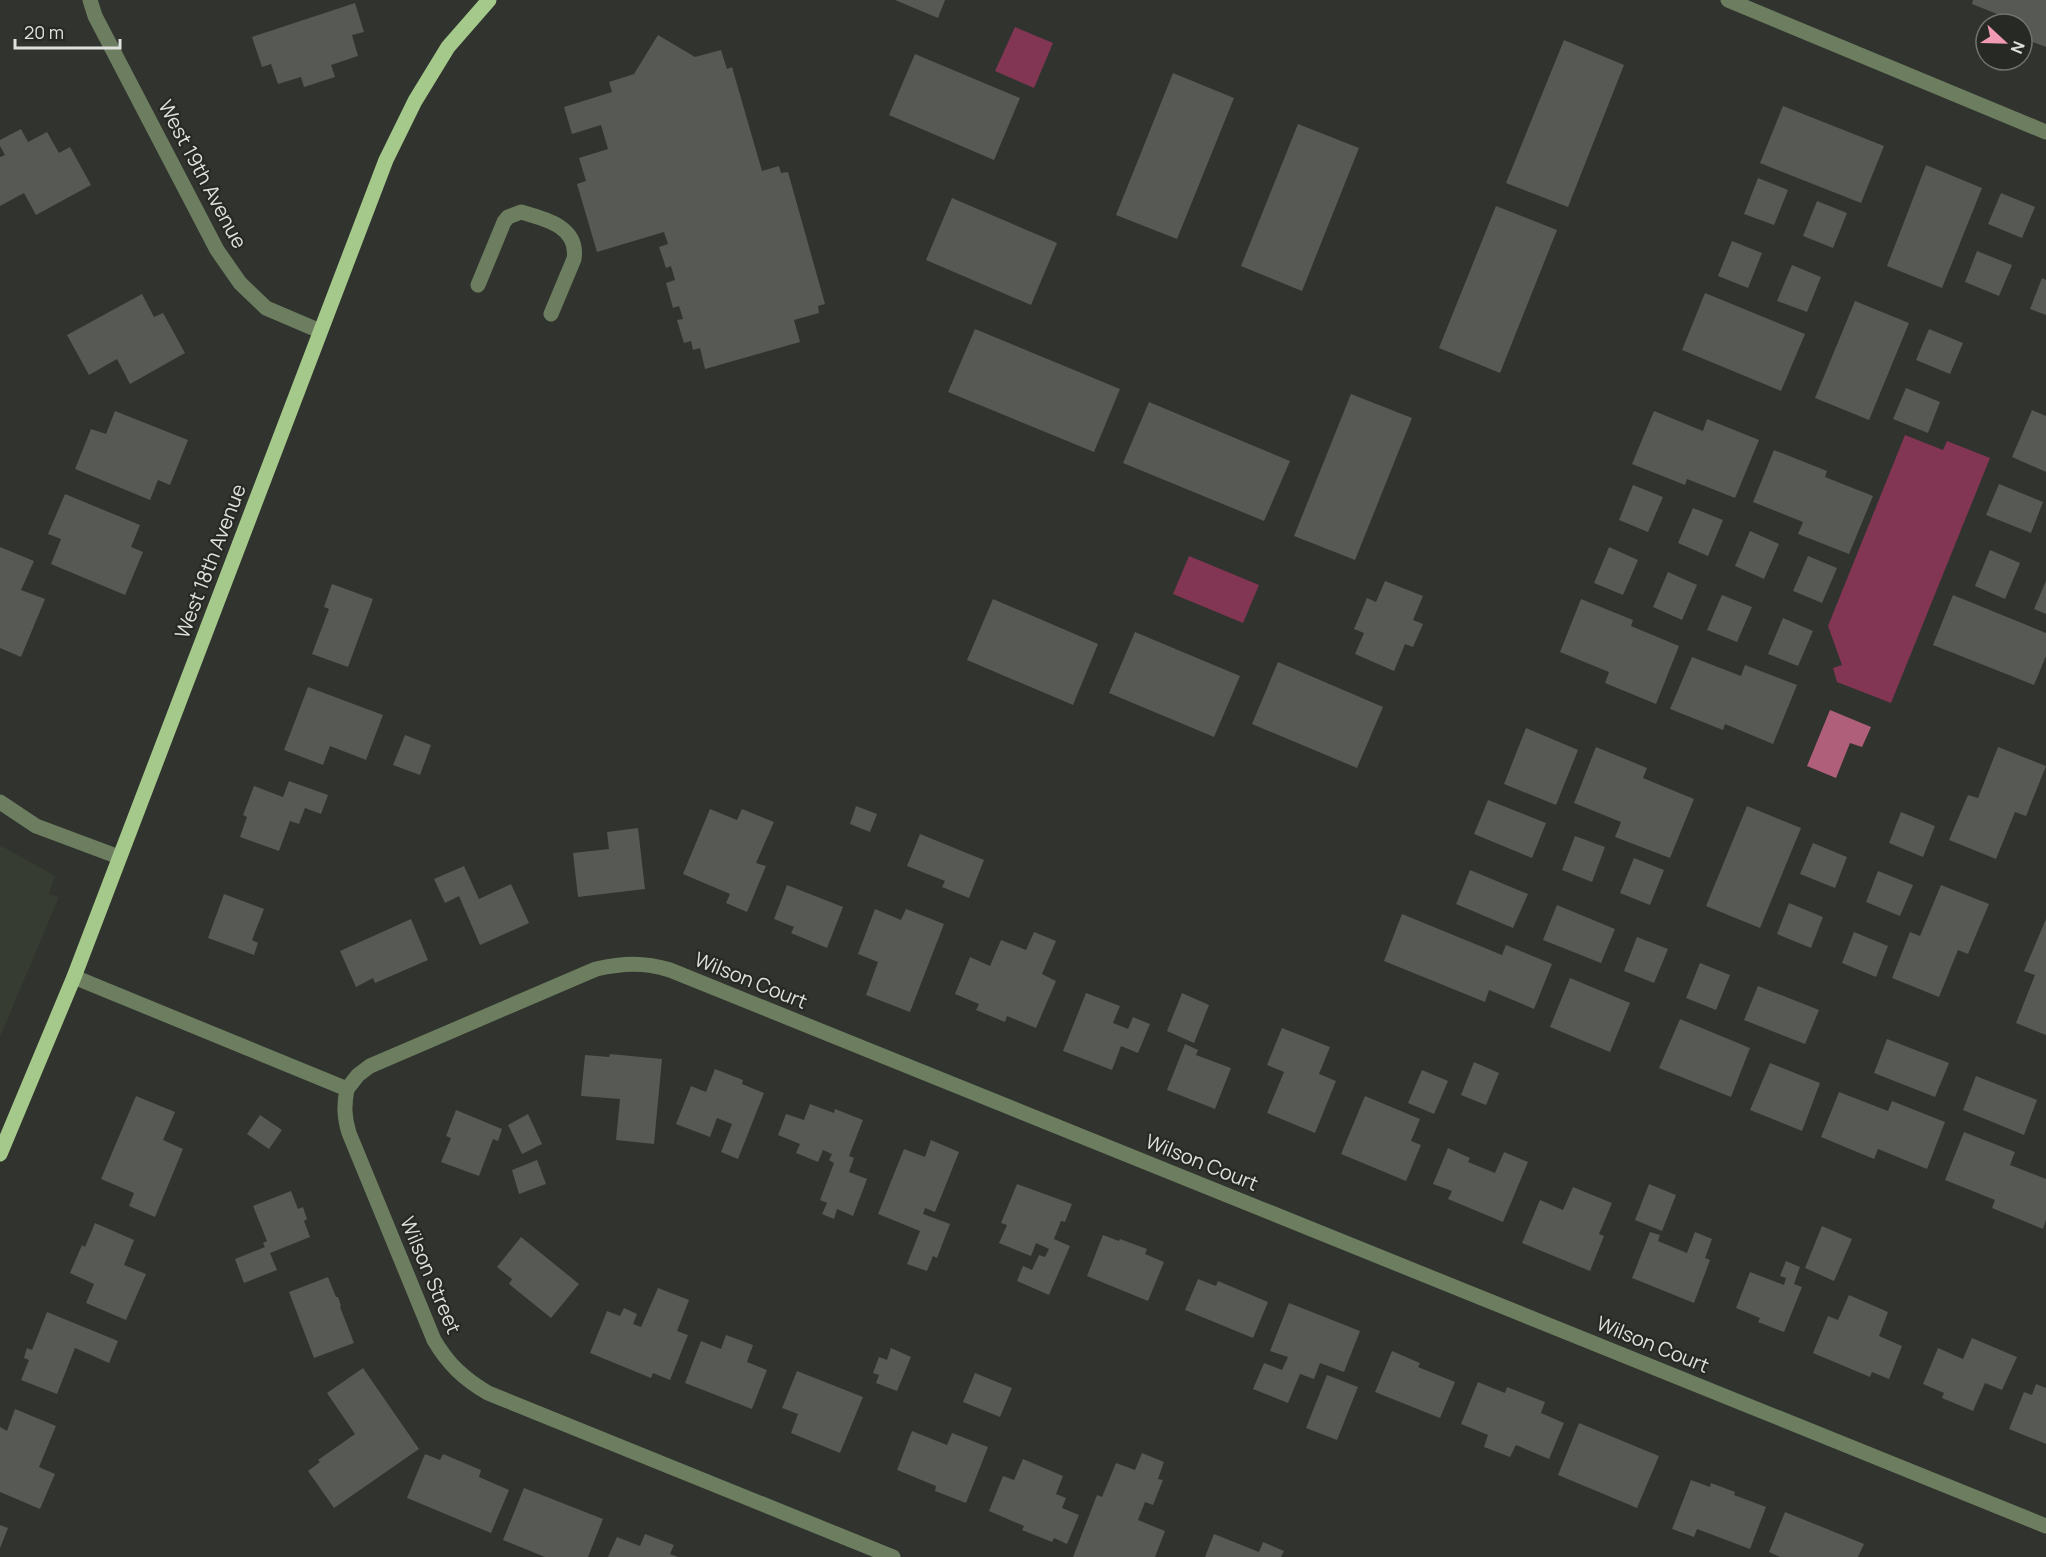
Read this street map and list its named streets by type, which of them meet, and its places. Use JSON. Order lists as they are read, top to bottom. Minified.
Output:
{"streets":{"main road":["West 18th Avenue"],"street":["West 19th Avenue","Wilson Court","Wilson Street"]},"crossings":[["West 19th Avenue","West 18th Avenue"],["Wilson Court","Wilson Street"]],"scale_bar":"20 m","north":"right"}
